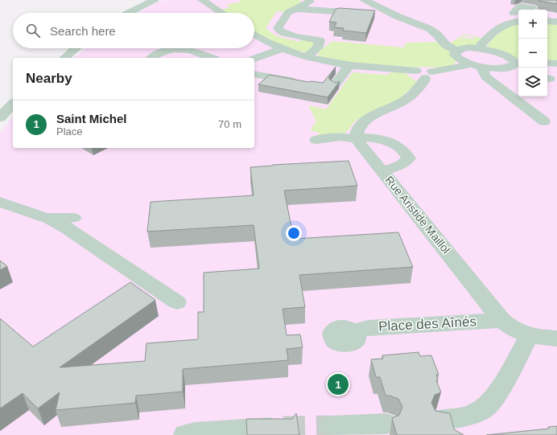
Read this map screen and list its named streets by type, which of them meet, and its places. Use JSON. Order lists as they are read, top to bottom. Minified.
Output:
{"streets":{"street":["Rue Aristide Maillol","Place des Aînés"]},"crossings":[["Rue Aristide Maillol","Place des Aînés"]],"page":{"map_buttons":["+","−"],"search":"Search here","heading":"Nearby","list":[{"mark":"1","name":"Saint Michel","note":"Place","value":"70 m"}],"pins":"1"}}
